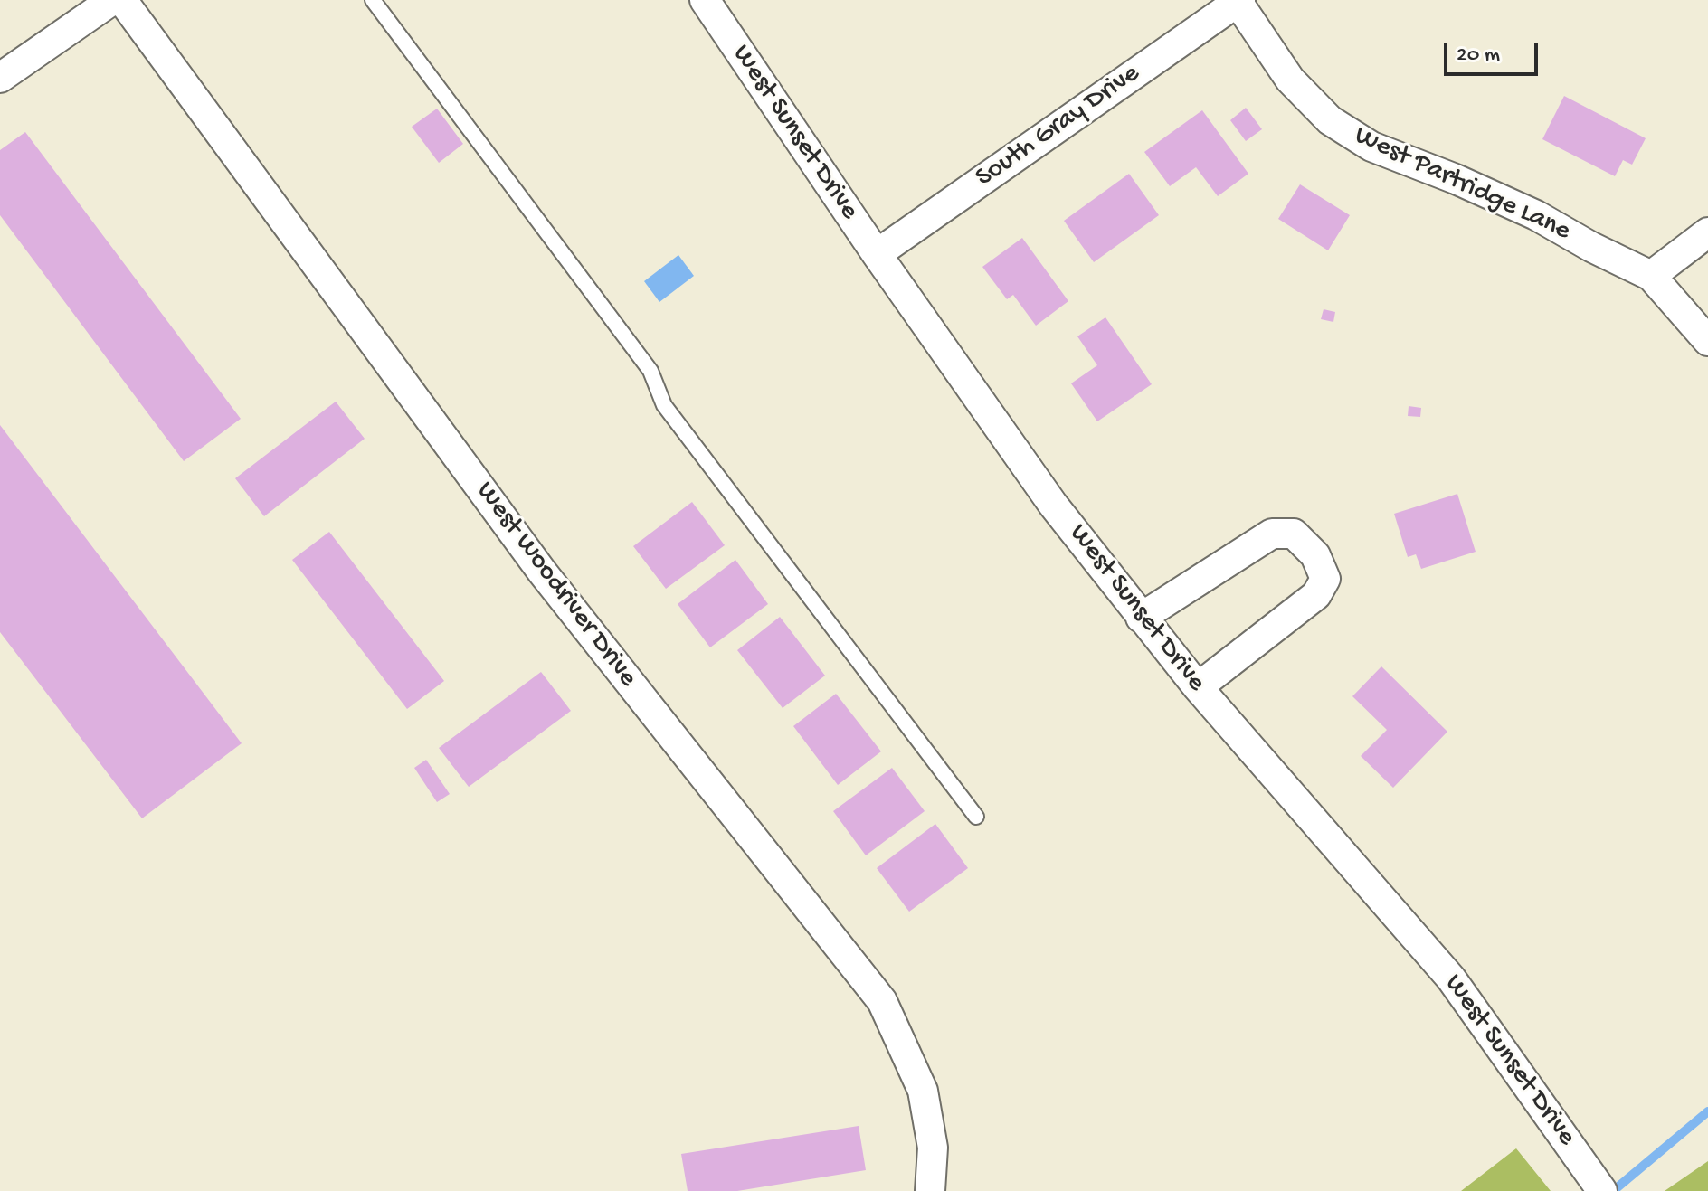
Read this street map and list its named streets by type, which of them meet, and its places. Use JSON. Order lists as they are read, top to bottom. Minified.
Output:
{"streets":{"street":["South Gray Drive","West Sunset Drive","West Partridge Lane","West Woodriver Drive"]},"crossings":[["South Gray Drive","West Sunset Drive"],["South Gray Drive","West Partridge Lane"]],"scale_bar":"20 m"}
